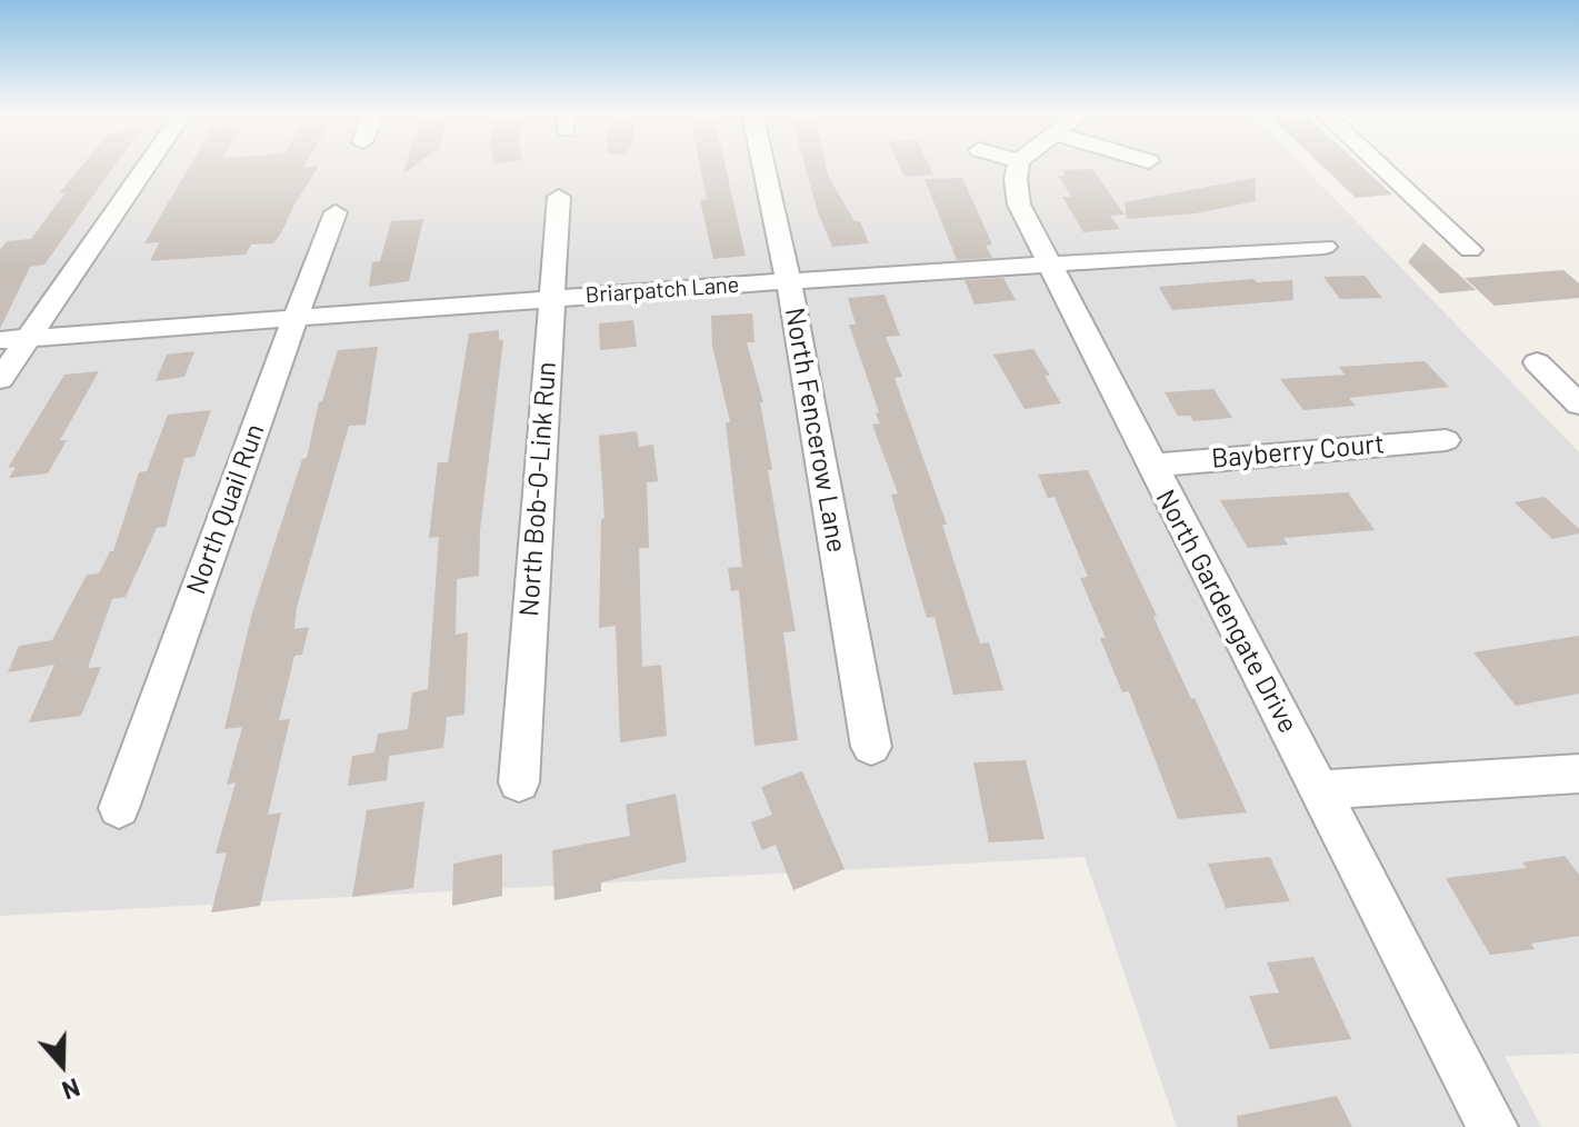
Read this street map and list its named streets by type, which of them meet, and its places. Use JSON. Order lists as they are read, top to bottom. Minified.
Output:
{"streets":{"street":["Briarpatch Lane","North Fencerow Lane","Bayberry Court","North Bob-O-Link Run","North Quail Run","North Gardengate Drive"]},"crossings":[["Briarpatch Lane","North Fencerow Lane"],["Briarpatch Lane","North Bob-O-Link Run"],["Briarpatch Lane","North Quail Run"],["Briarpatch Lane","North Gardengate Drive"],["Bayberry Court","North Gardengate Drive"]],"north":"bottom"}
